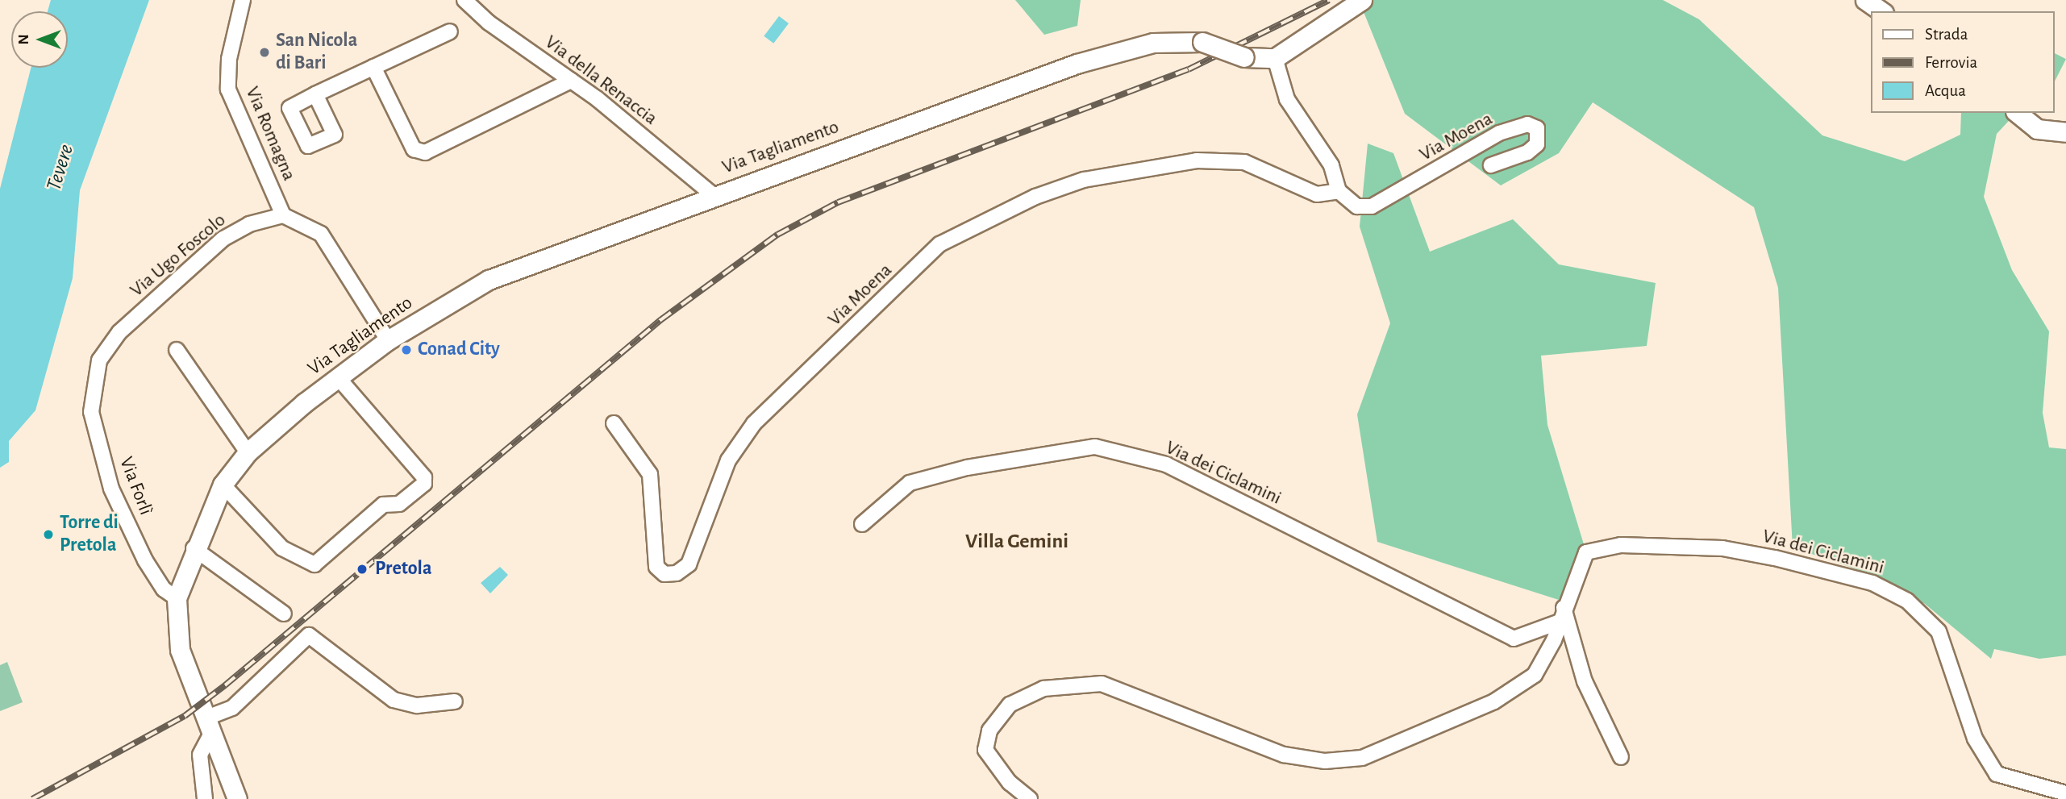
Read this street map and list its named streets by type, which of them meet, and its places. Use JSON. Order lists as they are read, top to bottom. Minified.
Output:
{"streets":{"street":["Via della Renaccia","Via Romagna","Via Moena","Via Tagliamento","Via Ugo Foscolo","Via dei Ciclamini","Via Forlì"]},"crossings":[["Via della Renaccia","Via Tagliamento"],["Via Romagna","Via Ugo Foscolo"],["Via Tagliamento","Via Forlì"],["Via Ugo Foscolo","Via Forlì"]],"districts":["Villa Gemini"],"water":["Tevere"],"places":["San Nicola di Bari","Conad City","Torre di Pretola","Pretola"],"legend":["Strada","Ferrovia","Acqua"],"north":"left"}
